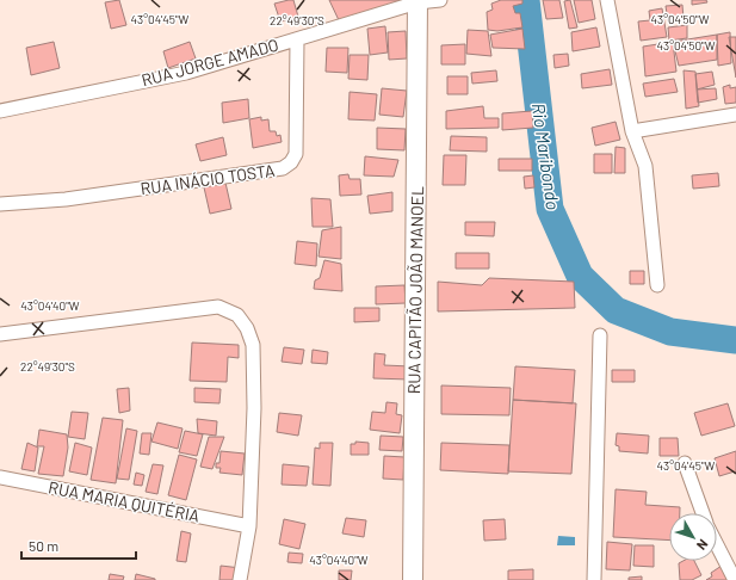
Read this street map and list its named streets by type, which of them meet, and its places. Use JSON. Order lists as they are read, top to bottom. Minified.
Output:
{"streets":{"main road":["RUA CAPITÃO JOÃO MANOEL"],"street":["RUA JORGE AMADO","RUA INÁCIO TOSTA","RUA MARIA QUITÉRIA"]},"crossings":[["RUA JORGE AMADO","RUA INÁCIO TOSTA"],["RUA JORGE AMADO","RUA CAPITÃO JOÃO MANOEL"]],"water":["Rio Maribondo"],"scale_bar":"50 m","north":"bottom right","coordinates":["43°04'45\"W","43°04'50\"W","22°49'30\"S","43°04'40\"W"]}
